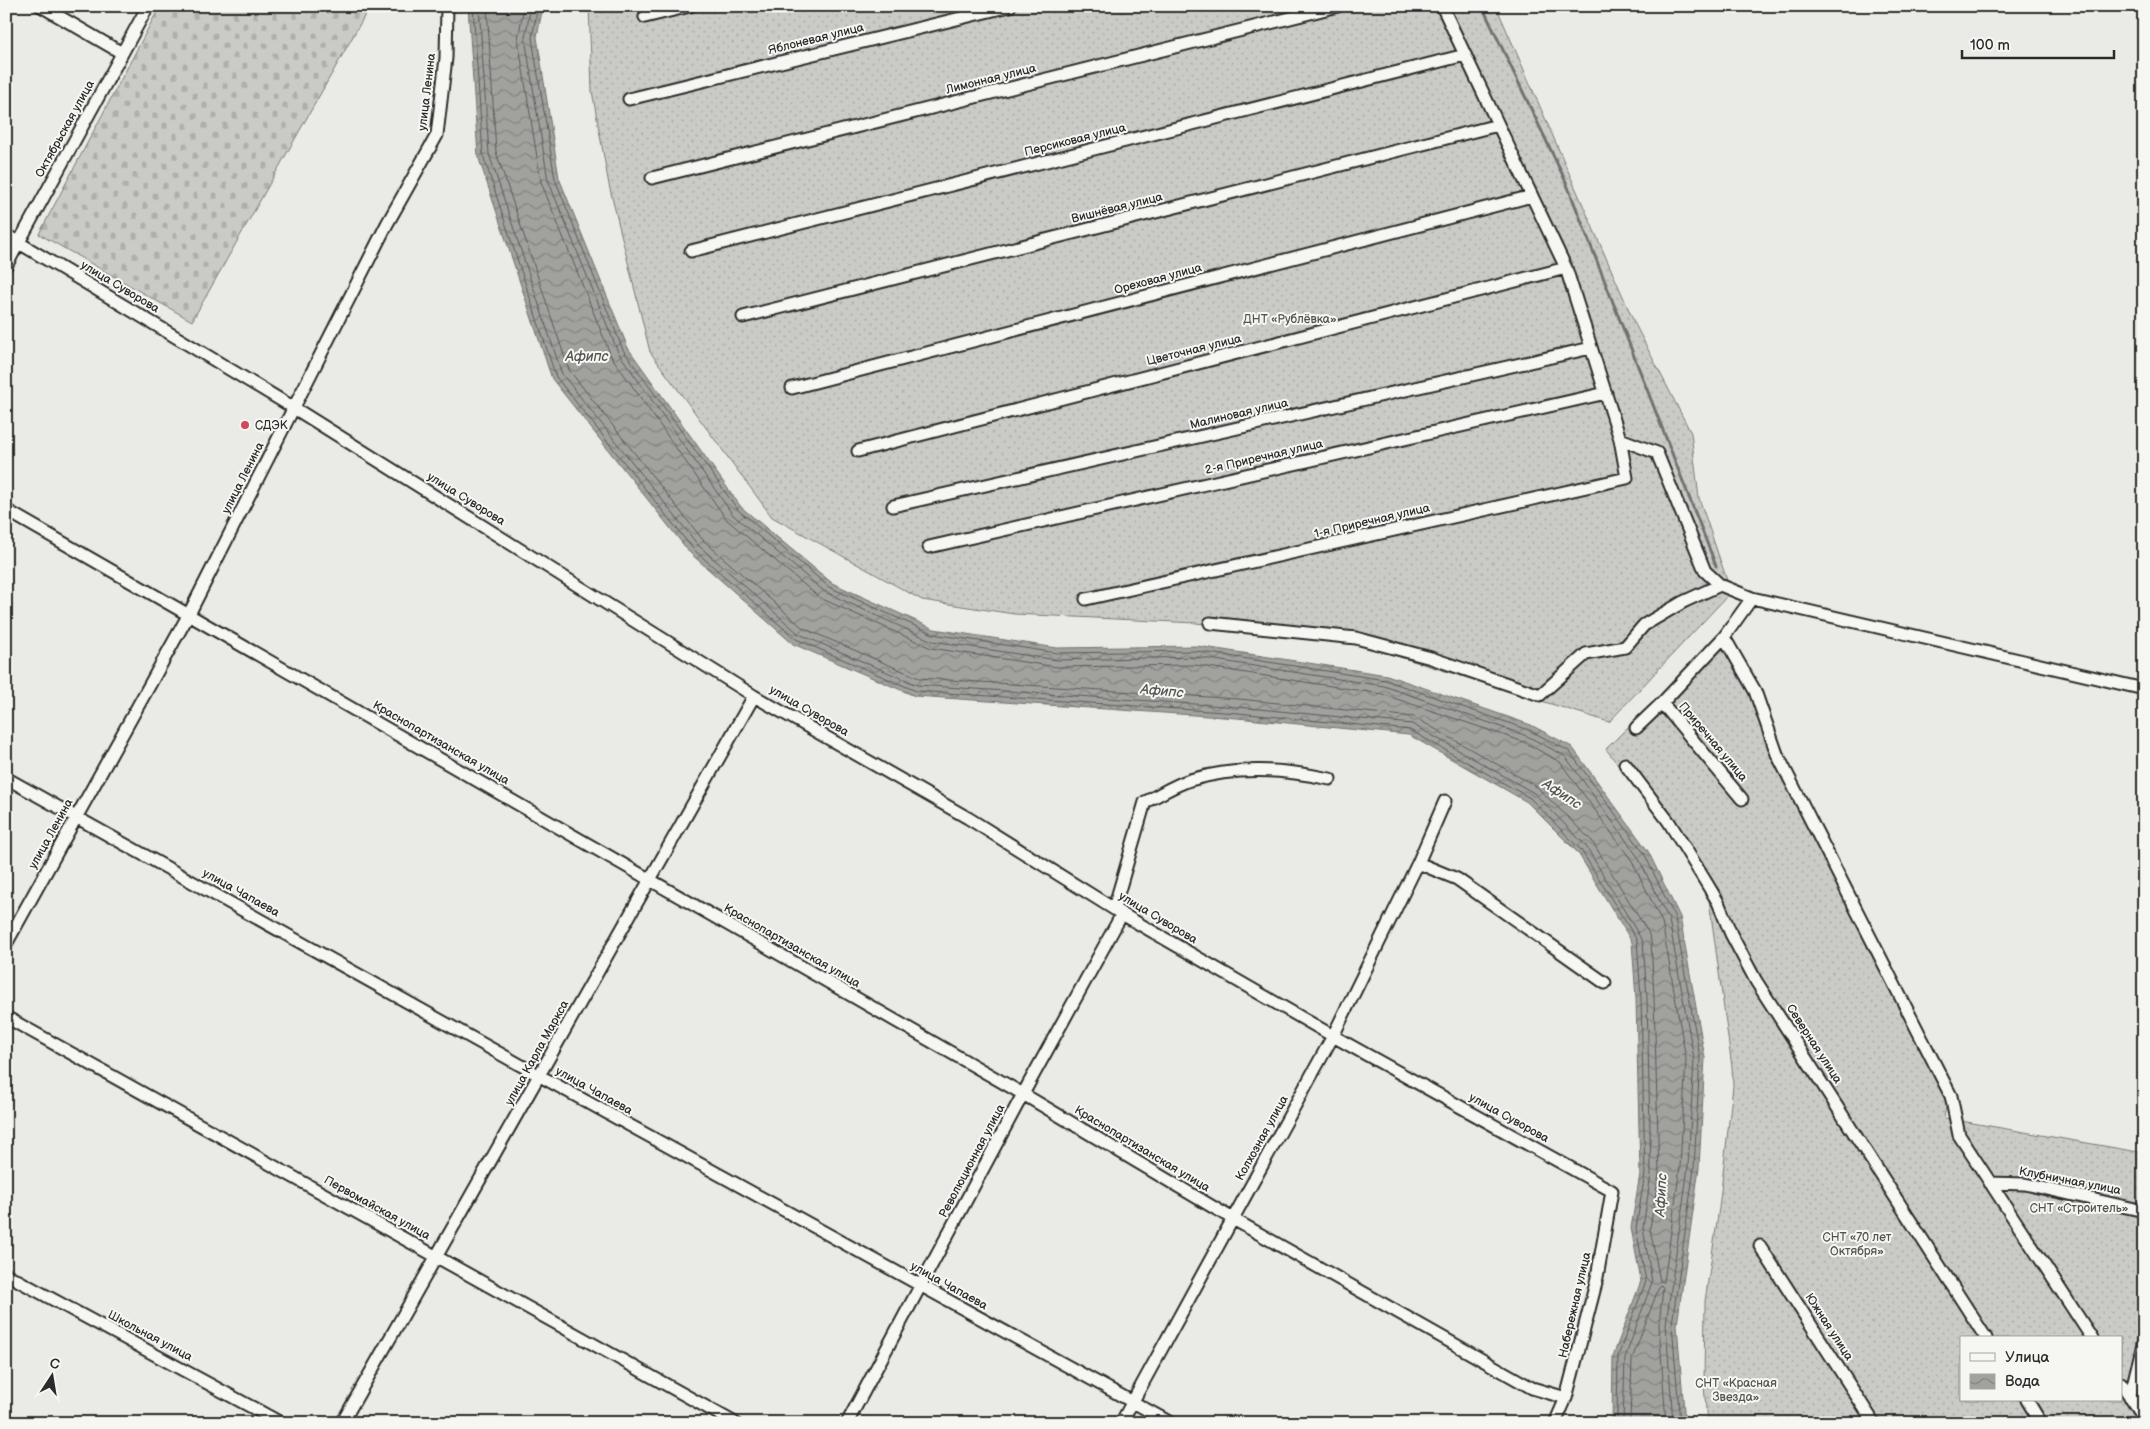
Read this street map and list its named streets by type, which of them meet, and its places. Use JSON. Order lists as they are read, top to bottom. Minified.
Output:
{"streets":{"street":["Яблоневая улица","Лимонная улица","улица Ленина","Октябрьская улица","Персиковая улица","Вишнёвая улица","Ореховая улица","улица Суворова","Цветочная улица","Малиновая улица","2-я Приречная улица","1-я Приречная улица","Приречная улица","Краснопартизанская улица","улица Чапаева","Северная улица","улица Карла Маркса","Колхозная улица","Революционная улица","Клубничная улица","Первомайская улица","Набережная улица","Южная улица","Школьная улица"]},"crossings":[["улица Ленина","улица Суворова"],["улица Ленина","Краснопартизанская улица"],["улица Ленина","улица Чапаева"],["Октябрьская улица","улица Суворова"],["улица Суворова","улица Карла Маркса"],["улица Суворова","Колхозная улица"],["улица Суворова","Революционная улица"],["улица Суворова","Набережная улица"],["Краснопартизанская улица","улица Карла Маркса"],["Краснопартизанская улица","Колхозная улица"],["Краснопартизанская улица","Революционная улица"],["Краснопартизанская улица","Набережная улица"],["улица Чапаева","улица Карла Маркса"],["улица Чапаева","Колхозная улица"],["улица Чапаева","Революционная улица"],["улица Карла Маркса","Первомайская улица"]],"water":["Афипс"],"parks":["ДНТ «Рублёвка»","СНТ «Строитель»","СНТ «70 лет Октября»","СНТ «Красная Звезда»"],"places":["СДЭК"],"legend":["Улица","Вода"],"scale_bar":"100 m","north":"top"}
